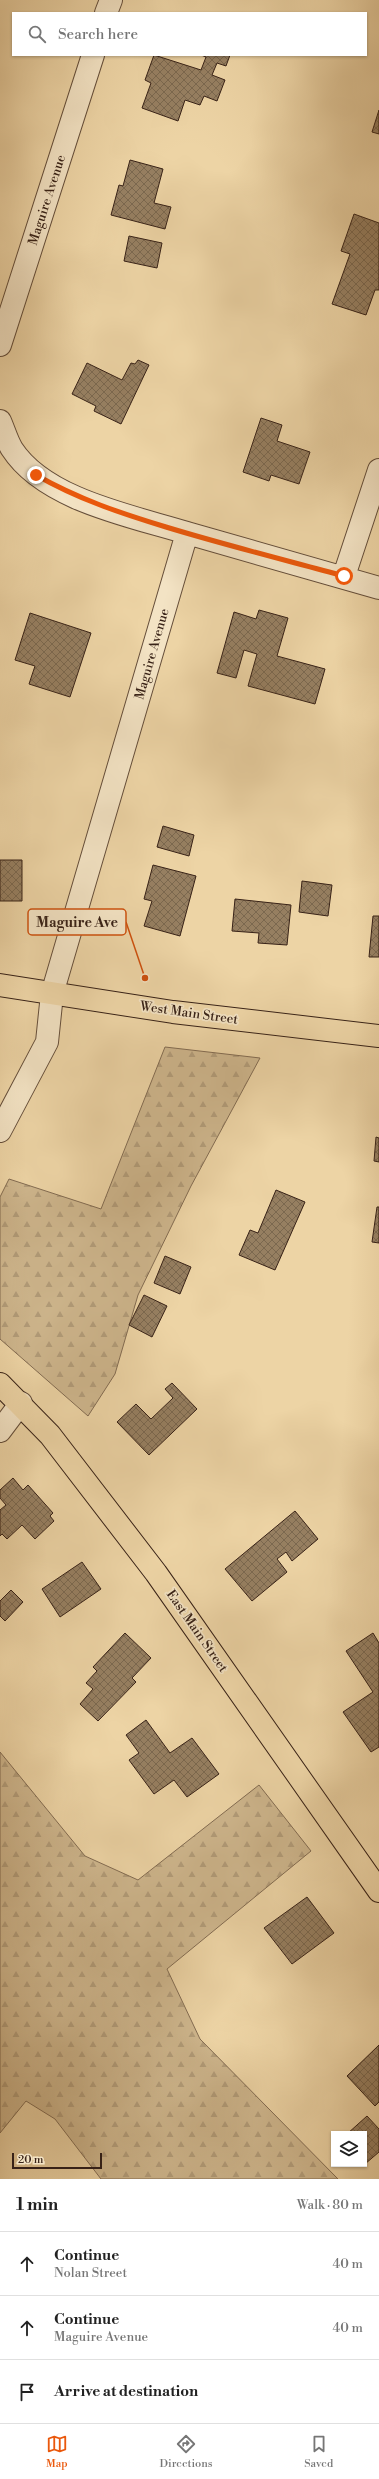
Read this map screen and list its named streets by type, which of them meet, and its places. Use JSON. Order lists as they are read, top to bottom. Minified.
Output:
{"streets":{"main road":["West Main Street","East Main Street"],"street":["Maguire Avenue"]},"crossings":[["Maguire Avenue","West Main Street"]],"places":["Maguire Ave"],"scale_bar":"20 m","page":{"search":"Search here","scale":"20 m","heading":["1 min","Walk · 80 m"],"list":[["Continue","Nolan Street","40 m"],["Continue","Maguire Avenue","40 m"],"Arrive at destination"],"nav":["Map","Directions","Saved"]}}
